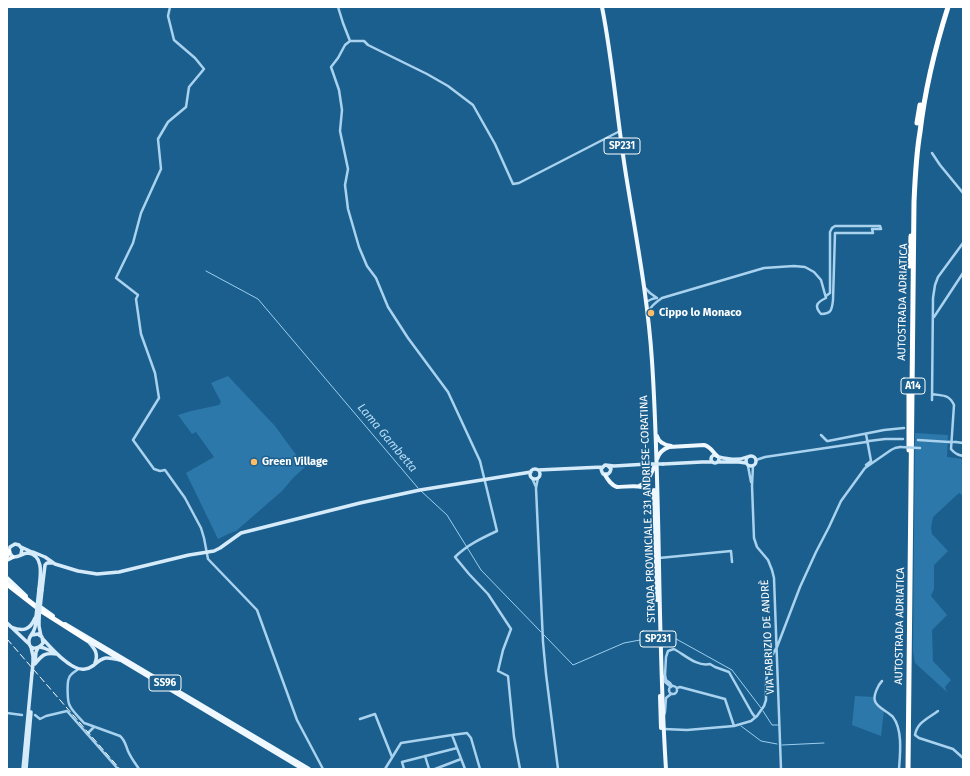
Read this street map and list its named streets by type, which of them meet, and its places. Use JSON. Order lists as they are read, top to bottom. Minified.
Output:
{"streets":{"highway":["AUTOSTRADA ADRIATICA","A14"],"main road":["SP231","STRADA PROVINCIALE 231 ANDRIESE-CORATINA","SS96"],"street":["VIA FABRIZIO DE ANDRÈ"]},"water":["Lama Gambetta"],"places":["Cippo lo Monaco","Green Village"]}
